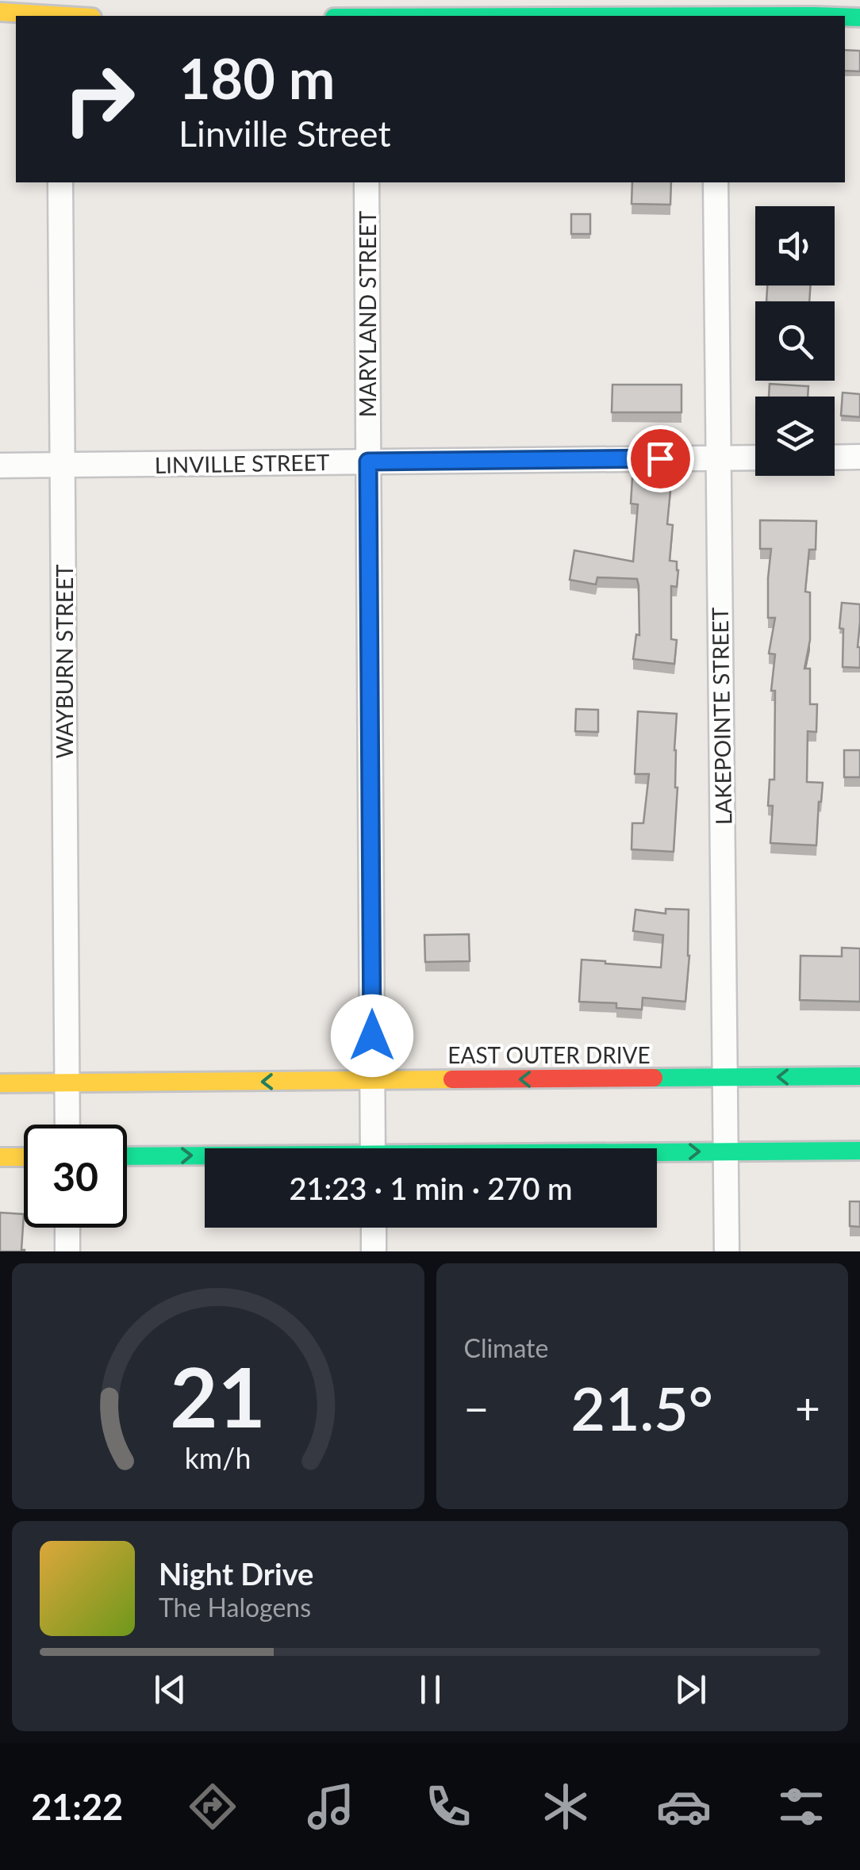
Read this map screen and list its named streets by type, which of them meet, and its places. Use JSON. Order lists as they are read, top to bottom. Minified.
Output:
{"streets":{"street":["MARYLAND STREET","LINVILLE STREET","WAYBURN STREET","LAKEPOINTE STREET","EAST OUTER DRIVE"]},"crossings":[["MARYLAND STREET","LINVILLE STREET"],["MARYLAND STREET","EAST OUTER DRIVE"],["LINVILLE STREET","WAYBURN STREET"],["LINVILLE STREET","LAKEPOINTE STREET"],["WAYBURN STREET","EAST OUTER DRIVE"],["LAKEPOINTE STREET","EAST OUTER DRIVE"]],"page":{"turn":["180 m","Linville Street"],"limit":"30","trip":"21:23 · 1 min · 270 m","tile":"Climate","heat":["−","21.5°","+"],"song":["Night Drive","The Halogens"],"tabs":"21:22","gauge":["21","km/h"]}}
